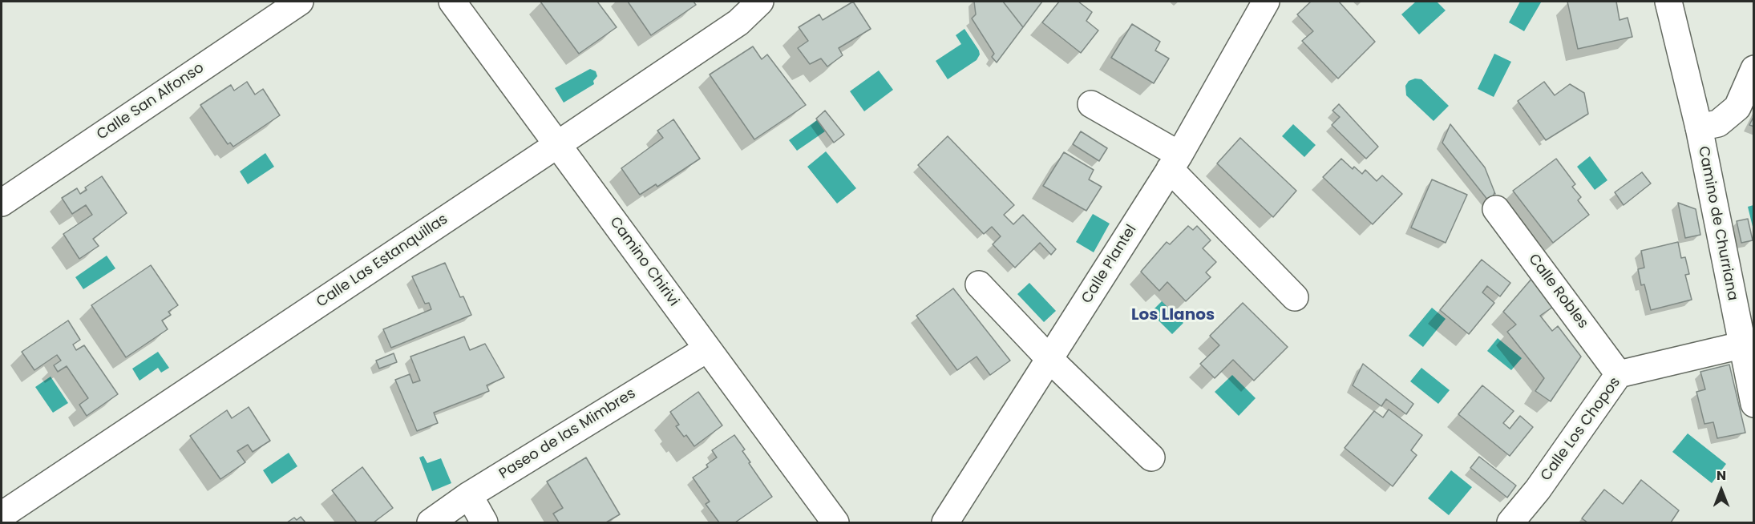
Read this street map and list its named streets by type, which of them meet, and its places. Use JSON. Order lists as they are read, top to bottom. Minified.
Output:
{"streets":{"street":["Calle San Alfonso","Camino de Churriana","Calle Las Estanquillas","Camino Chirivi","Calle Plantel","Calle Robles","Calle Los Chopos","Paseo de las Mimbres"]},"crossings":[["Camino de Churriana","Calle Los Chopos"],["Calle Las Estanquillas","Camino Chirivi"],["Camino Chirivi","Paseo de las Mimbres"],["Calle Robles","Calle Los Chopos"]],"districts":["Los Llanos"],"north":"top"}
